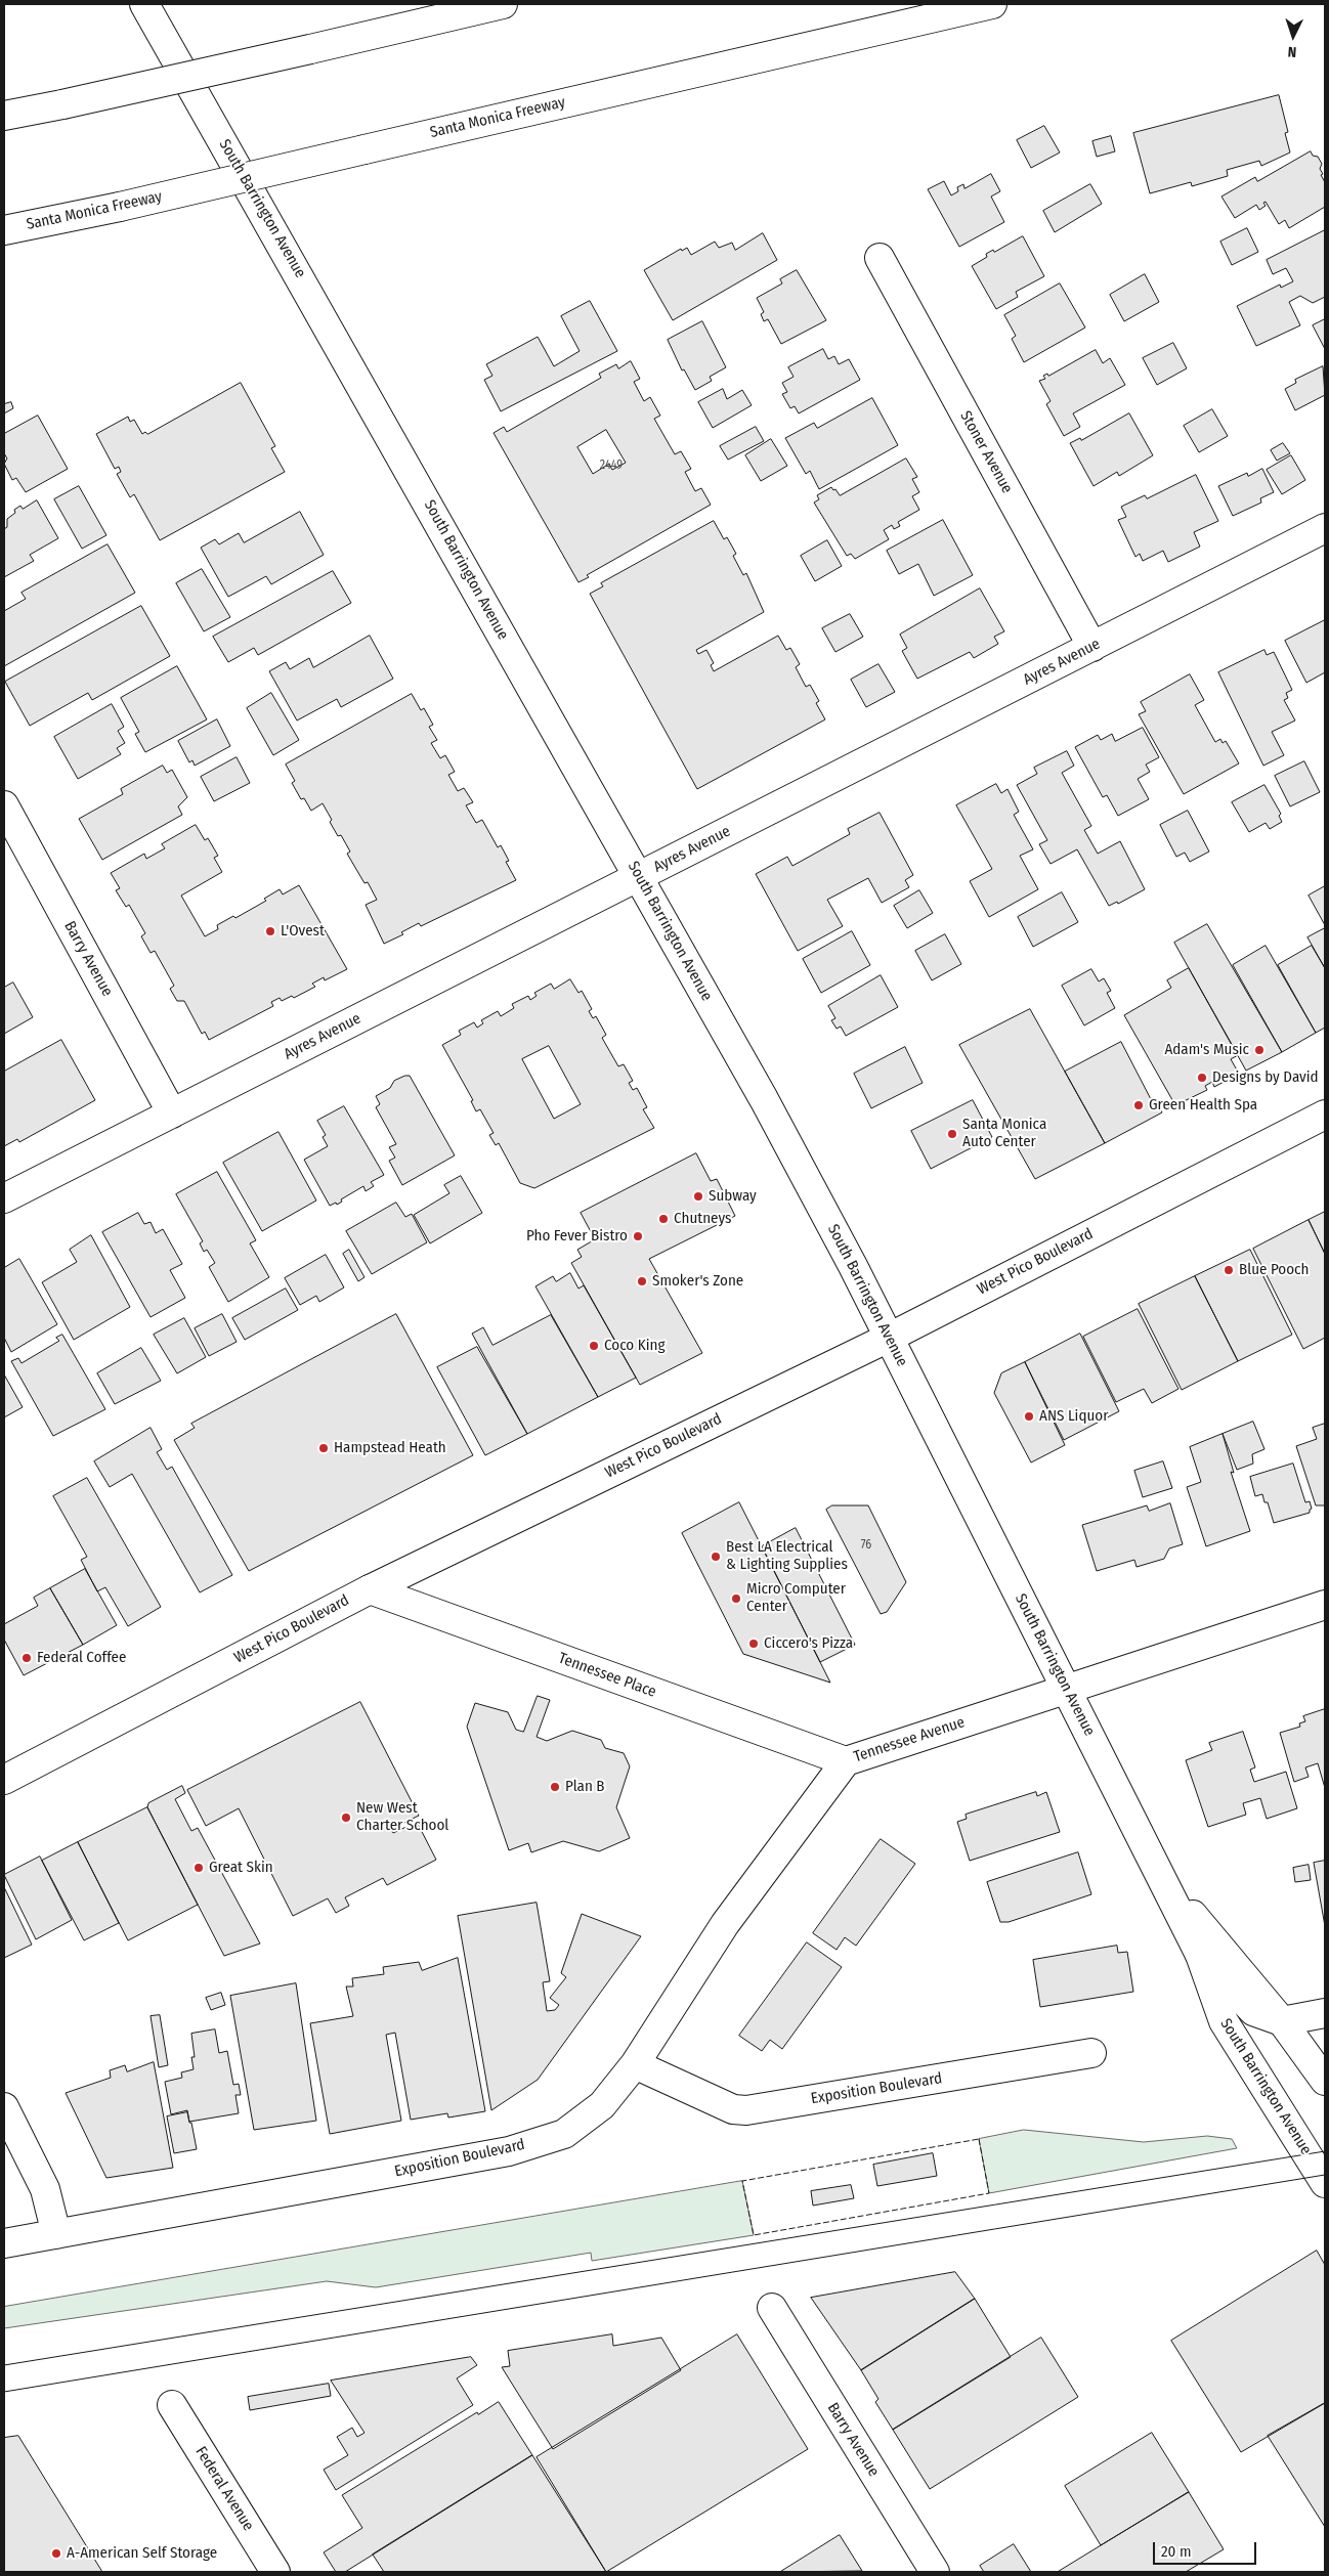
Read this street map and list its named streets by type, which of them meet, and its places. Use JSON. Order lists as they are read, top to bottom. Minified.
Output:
{"streets":{"main road":["Santa Monica Freeway","South Barrington Avenue","Stoner Avenue","Ayres Avenue","Barry Avenue","West Pico Boulevard","Tennessee Place","Tennessee Avenue","Exposition Boulevard","Federal Avenue"]},"crossings":[["South Barrington Avenue","Ayres Avenue"],["South Barrington Avenue","West Pico Boulevard"],["South Barrington Avenue","Tennessee Avenue"],["Stoner Avenue","Ayres Avenue"],["Ayres Avenue","Barry Avenue"],["West Pico Boulevard","Tennessee Place"],["Tennessee Place","Tennessee Avenue"],["Tennessee Avenue","Exposition Boulevard"]],"places":["L'Ovest","Adam's Music","Designs by David","Green Health Spa","Santa Monica Auto Center","Subway","Chutneys","Pho Fever Bistro","Blue Pooch","Smoker's Zone","Coco King","ANS Liquor","Hampstead Heath","Best LA Electrical & Lighting Supplies","Micro Computer Center","Ciccero's Pizza","Federal Coffee","Plan B","New West Charter School","Great Skin","A-American Self Storage"],"house_numbers":["2449","76"],"scale_bar":"20 m","north":"bottom"}
